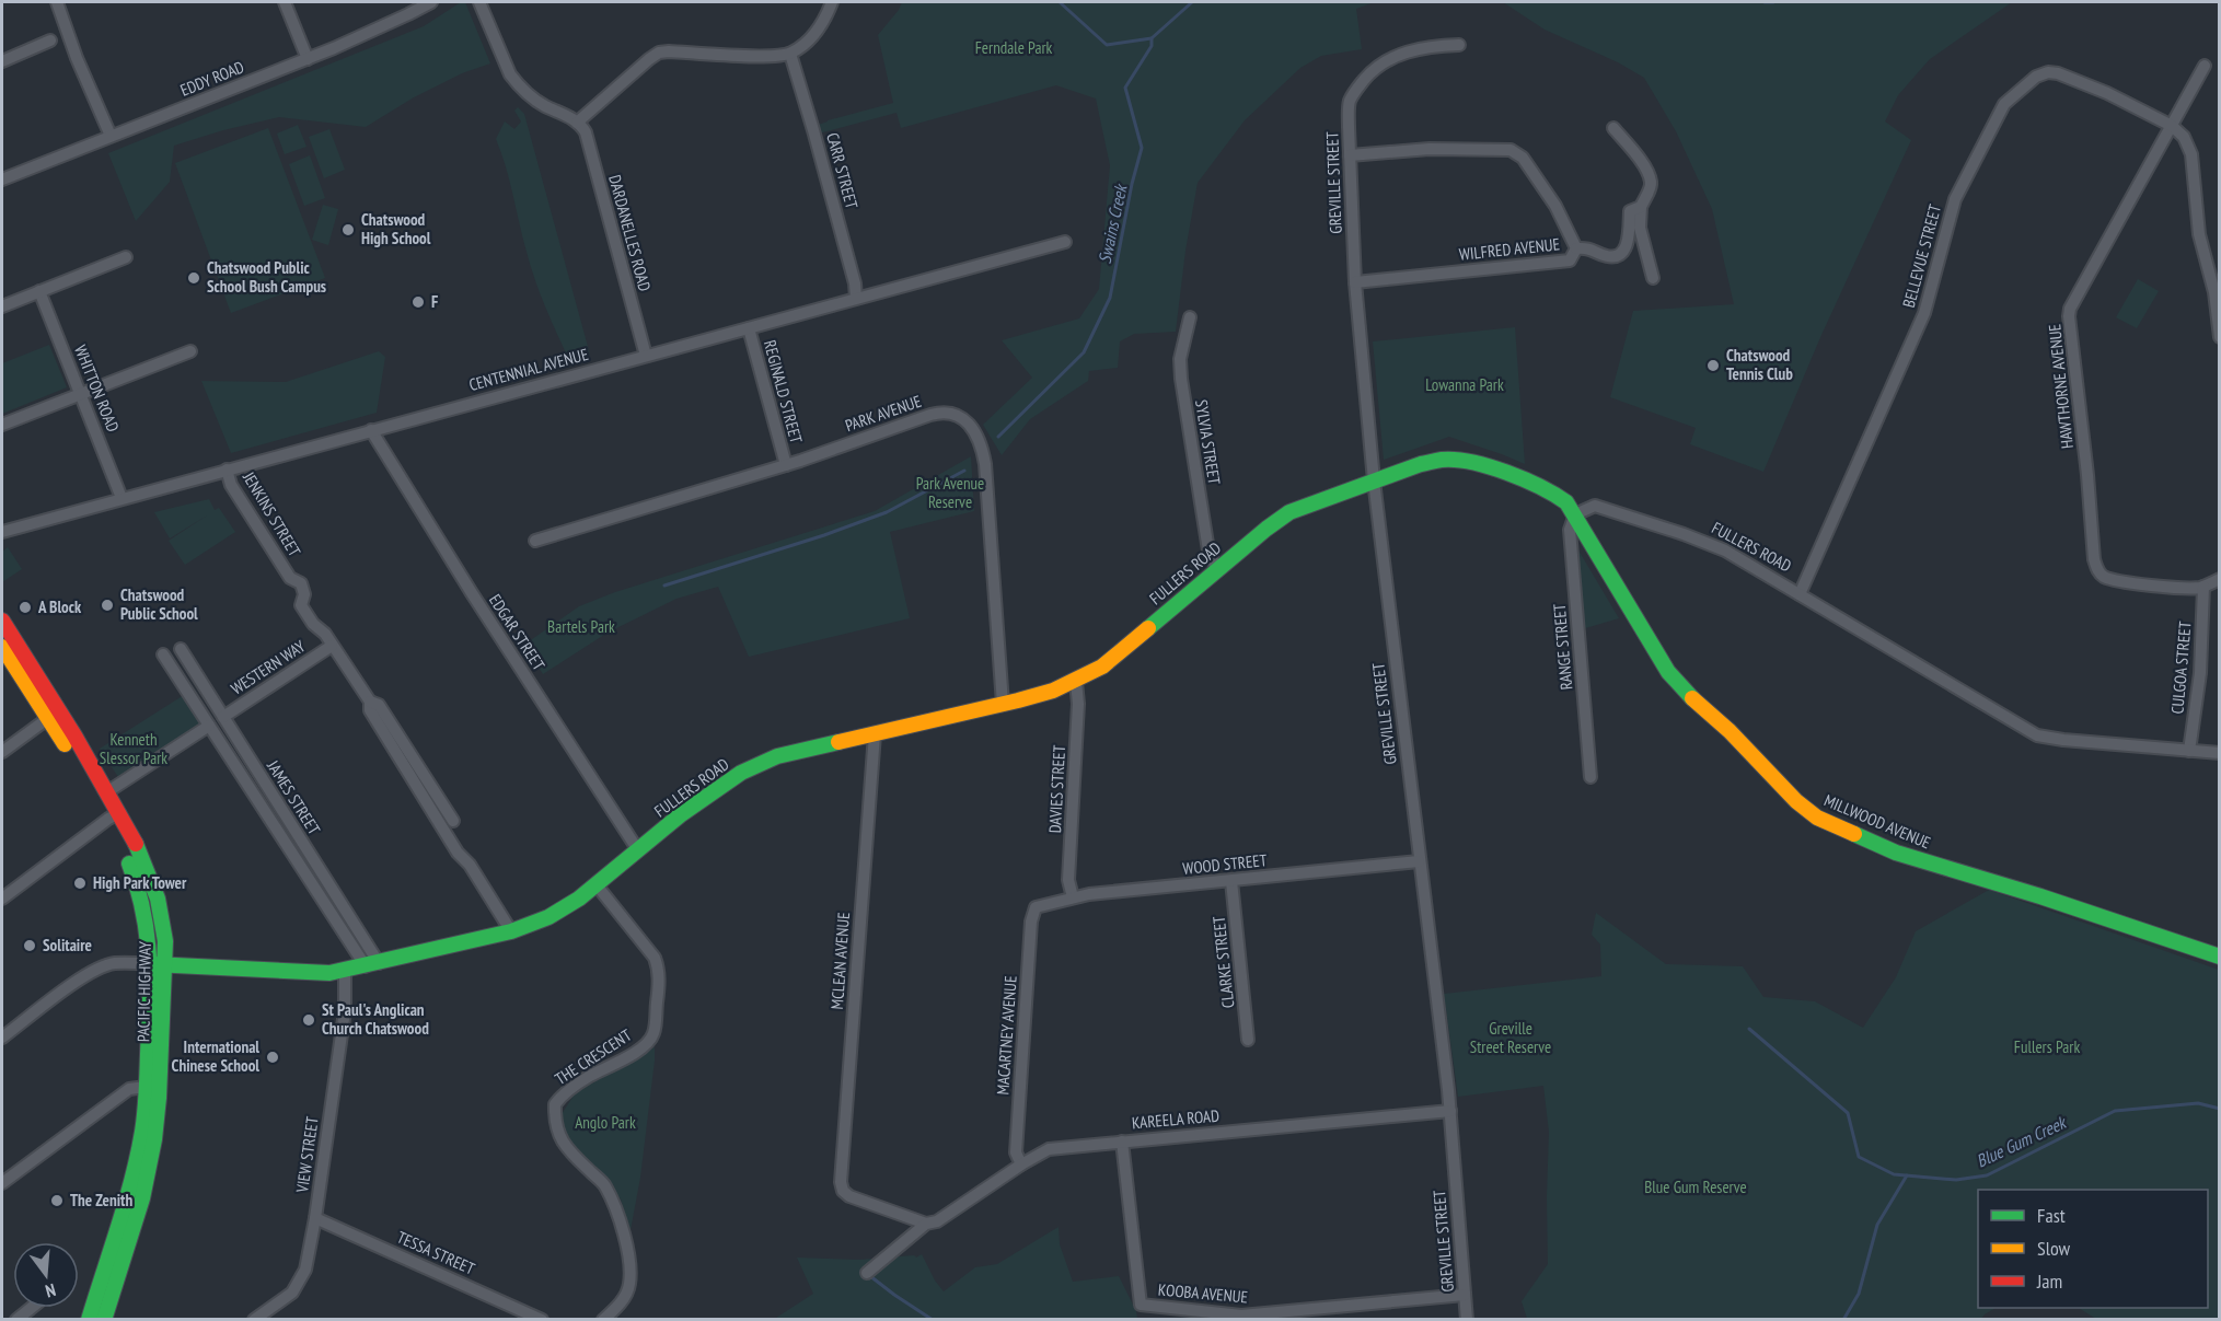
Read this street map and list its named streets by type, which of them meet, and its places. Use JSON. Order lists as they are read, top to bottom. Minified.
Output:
{"streets":{"main road":["FULLERS ROAD","MILLWOOD AVENUE","PACIFIC HIGHWAY"],"street":["EDDY ROAD","CARR STREET","GREVILLE STREET","DARDANELLES ROAD","WILFRED AVENUE","BELLEVUE STREET","CENTENNIAL AVENUE","HAWTHORNE AVENUE","WHITTON ROAD","REGINALD STREET","PARK AVENUE","SYLVIA STREET","JENKINS STREET","EDGAR STREET","RANGE STREET","WESTERN WAY","CULGOA STREET","DAVIES STREET","JAMES STREET","WOOD STREET","MCLEAN AVENUE","CLARKE STREET","MACARTNEY AVENUE","THE CRESCENT","KAREELA ROAD","VIEW STREET","TESSA STREET","KOOBA AVENUE"]},"crossings":[["CARR STREET","CENTENNIAL AVENUE"],["GREVILLE STREET","WILFRED AVENUE"],["GREVILLE STREET","FULLERS ROAD"],["GREVILLE STREET","WOOD STREET"],["GREVILLE STREET","KAREELA ROAD"],["GREVILLE STREET","KOOBA AVENUE"],["DARDANELLES ROAD","CENTENNIAL AVENUE"],["BELLEVUE STREET","HAWTHORNE AVENUE"],["BELLEVUE STREET","FULLERS ROAD"],["CENTENNIAL AVENUE","WHITTON ROAD"],["CENTENNIAL AVENUE","REGINALD STREET"],["CENTENNIAL AVENUE","JENKINS STREET"],["CENTENNIAL AVENUE","EDGAR STREET"],["HAWTHORNE AVENUE","CULGOA STREET"],["REGINALD STREET","PARK AVENUE"],["PARK AVENUE","FULLERS ROAD"],["SYLVIA STREET","FULLERS ROAD"],["JENKINS STREET","FULLERS ROAD"],["JENKINS STREET","WESTERN WAY"],["FULLERS ROAD","EDGAR STREET"],["FULLERS ROAD","RANGE STREET"],["FULLERS ROAD","CULGOA STREET"],["FULLERS ROAD","DAVIES STREET"],["FULLERS ROAD","JAMES STREET"],["FULLERS ROAD","MILLWOOD AVENUE"],["FULLERS ROAD","MCLEAN AVENUE"],["FULLERS ROAD","PACIFIC HIGHWAY"],["FULLERS ROAD","THE CRESCENT"],["FULLERS ROAD","VIEW STREET"],["RANGE STREET","MILLWOOD AVENUE"],["WESTERN WAY","JAMES STREET"],["DAVIES STREET","WOOD STREET"],["WOOD STREET","CLARKE STREET"],["WOOD STREET","MACARTNEY AVENUE"],["MCLEAN AVENUE","KAREELA ROAD"],["MACARTNEY AVENUE","KAREELA ROAD"],["KAREELA ROAD","KOOBA AVENUE"],["VIEW STREET","TESSA STREET"]],"water":["Swains Creek","Blue Gum Creek"],"parks":["Ferndale Park","Lowanna Park","Park Avenue Reserve","Bartels Park","Kenneth Slessor Park","Greville Street Reserve","Fullers Park","Anglo Park","Blue Gum Reserve"],"places":["Chatswood High School","Chatswood Public School Bush Campus","F","Chatswood Tennis Club","Chatswood Public School","A Block","High Park Tower","Solitaire","St Paul's Anglican Church Chatswood","International Chinese School","The Zenith"],"legend":["Fast","Slow","Jam"],"north":"bottom"}
